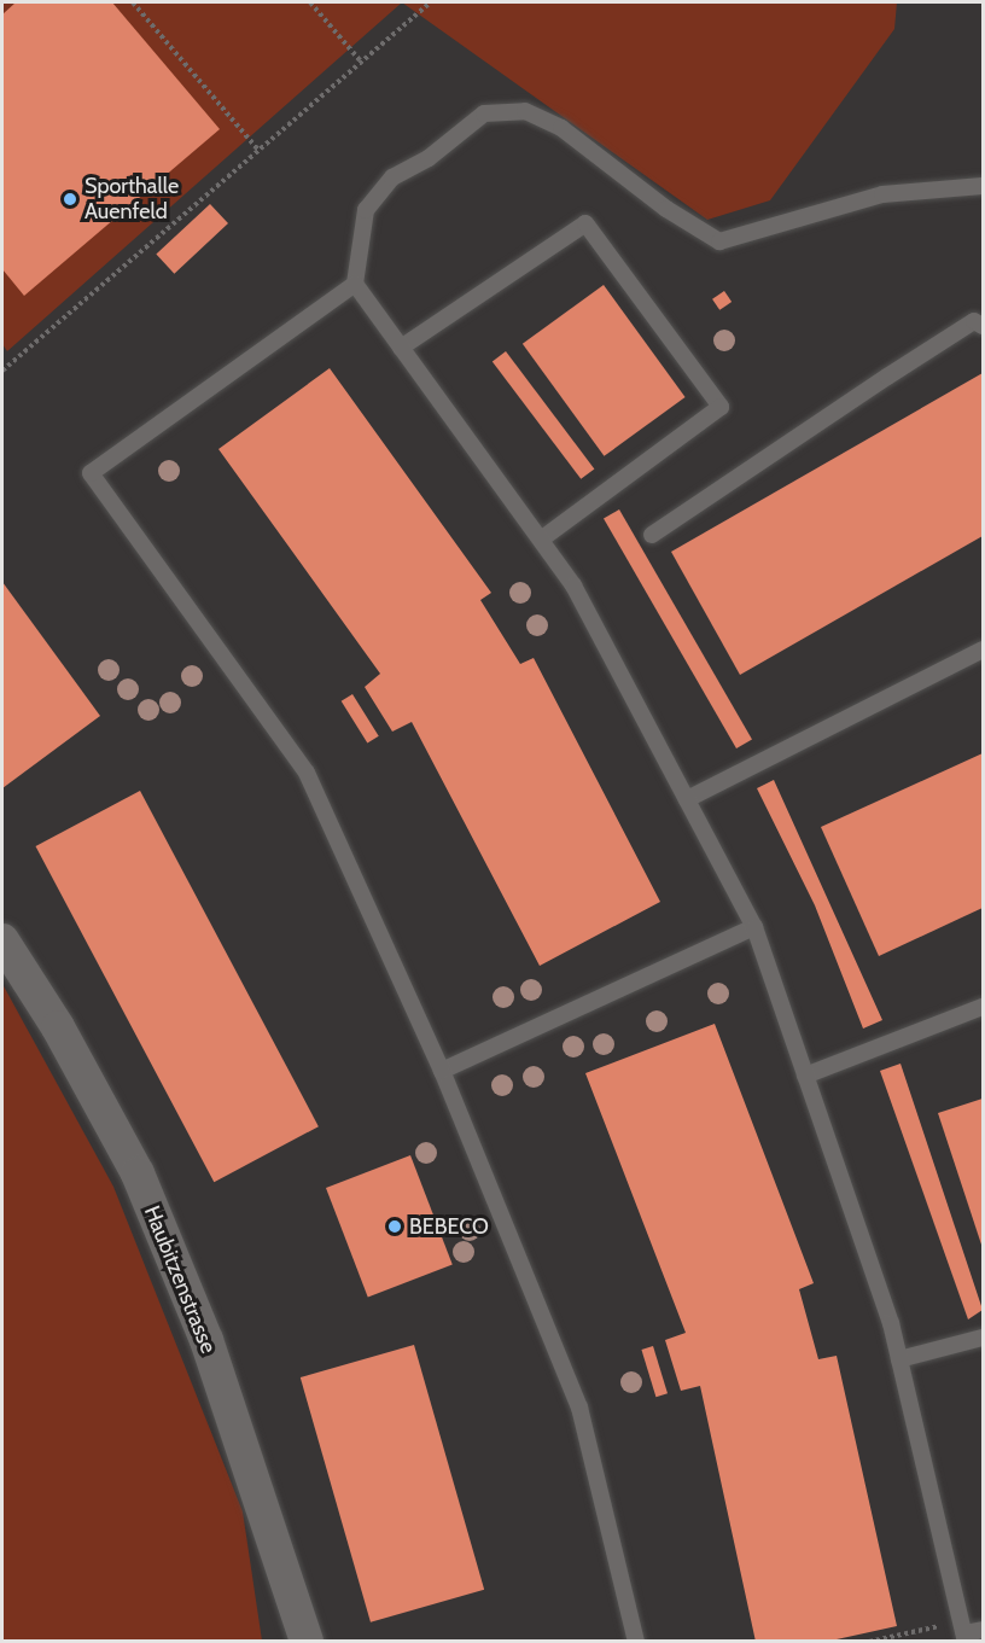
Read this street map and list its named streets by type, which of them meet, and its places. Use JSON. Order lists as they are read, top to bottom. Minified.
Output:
{"streets":{"street":["Haubitzenstrasse"]},"places":["Sporthalle Auenfeld","BEBECO"]}
